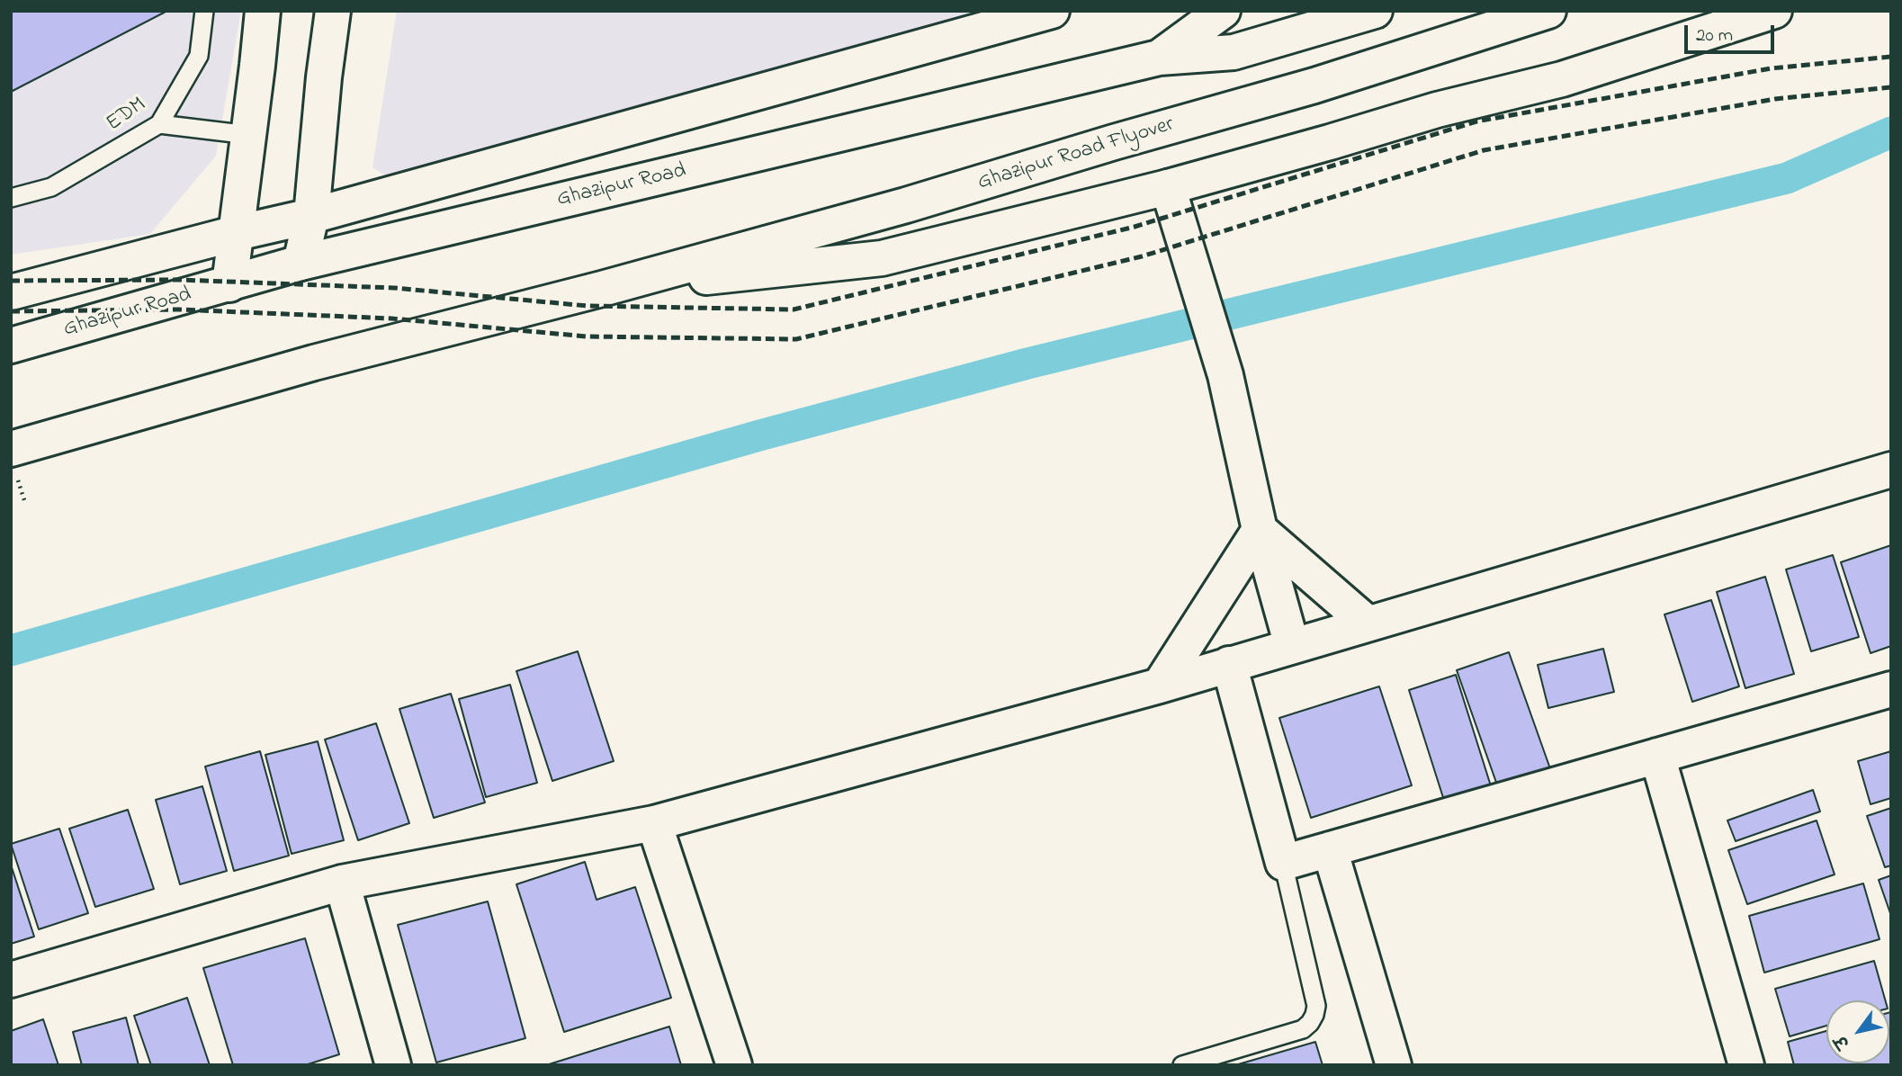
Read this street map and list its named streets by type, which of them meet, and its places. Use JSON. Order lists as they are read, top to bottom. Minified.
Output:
{"streets":{"street":["Ghazipur Road Flyover","Ghazipur Road"],"lane":["EDM"]},"scale_bar":"20 m","north":"bottom left"}
